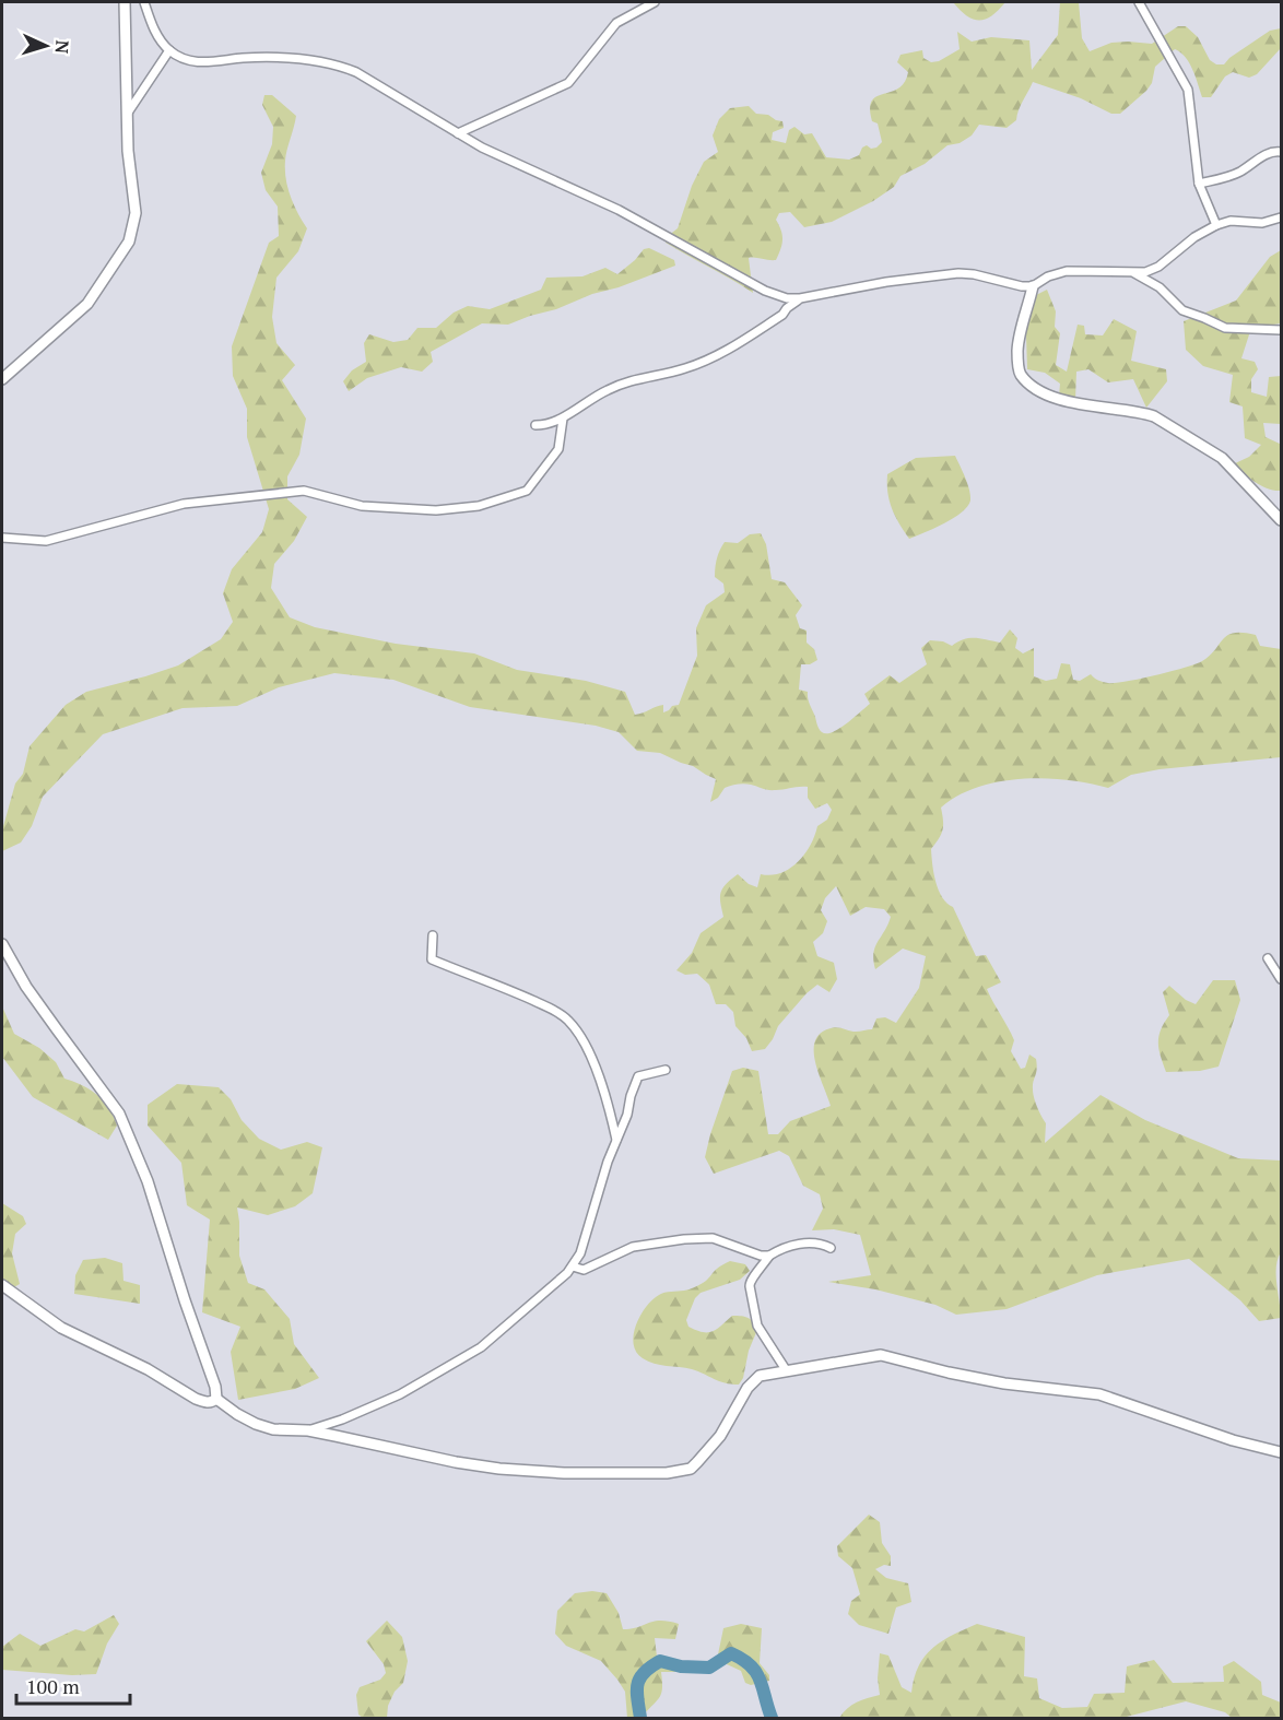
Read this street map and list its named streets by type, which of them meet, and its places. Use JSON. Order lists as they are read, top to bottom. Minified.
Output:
{"scale_bar":"100 m","north":"right"}
